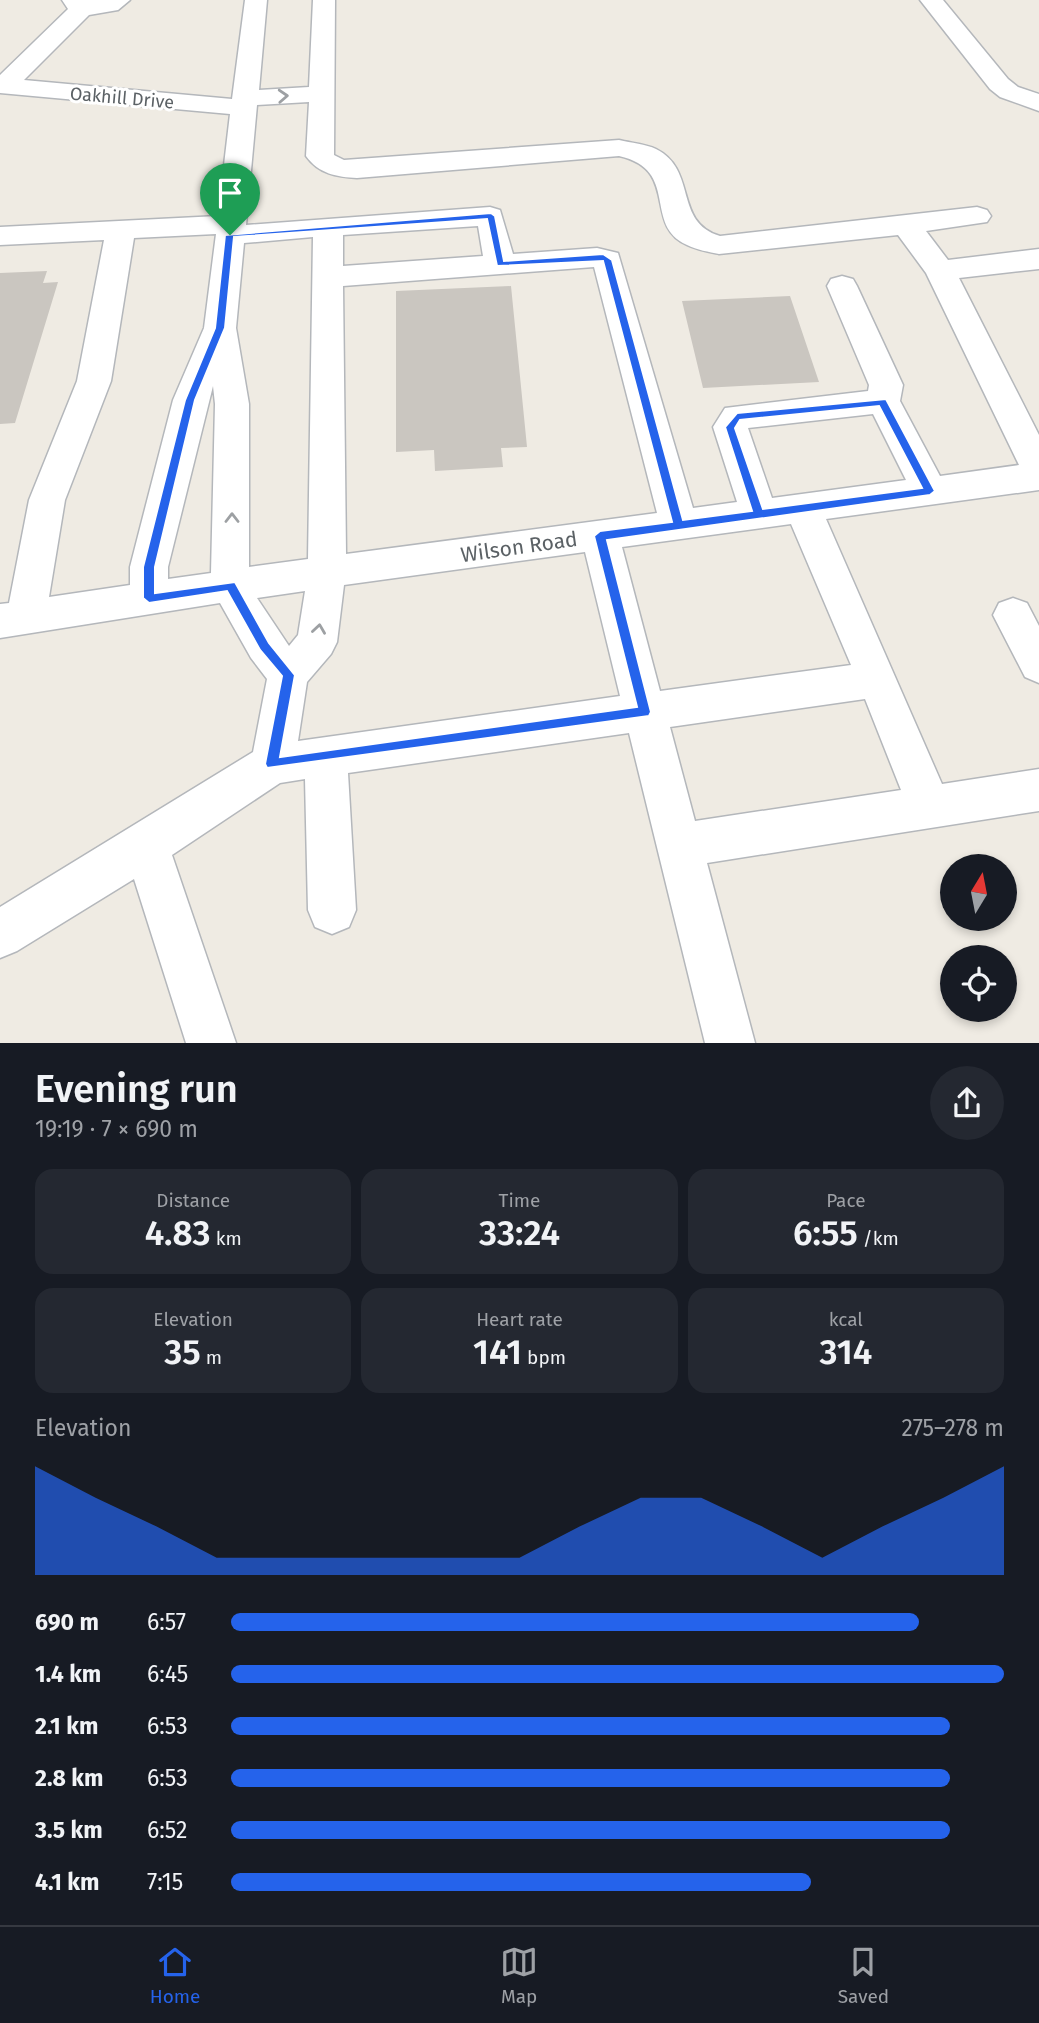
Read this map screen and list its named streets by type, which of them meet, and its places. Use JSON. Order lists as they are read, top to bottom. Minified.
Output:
{"streets":{"street":["Oakhill Drive","Wilson Road"]},"north":"top","page":{"heading":["Evening run","19:19 · 7 × 690 m"],"stats":[["Distance","4.83 km"],["Time","33:24"],["Pace","6:55 /km"],["Elevation","35 m"],["Heart rate","141 bpm"],["kcal","314"]],"chart":["Elevation","275–278 m"],"list":[{"name":"690 m","note":"6:57"},{"name":"1.4 km","note":"6:45"},{"name":"2.1 km","note":"6:53"},{"name":"2.8 km","note":"6:53"},{"name":"3.5 km","note":"6:52"},{"name":"4.1 km","note":"7:15"}],"tabs":["Home","Map","Saved"]}}
